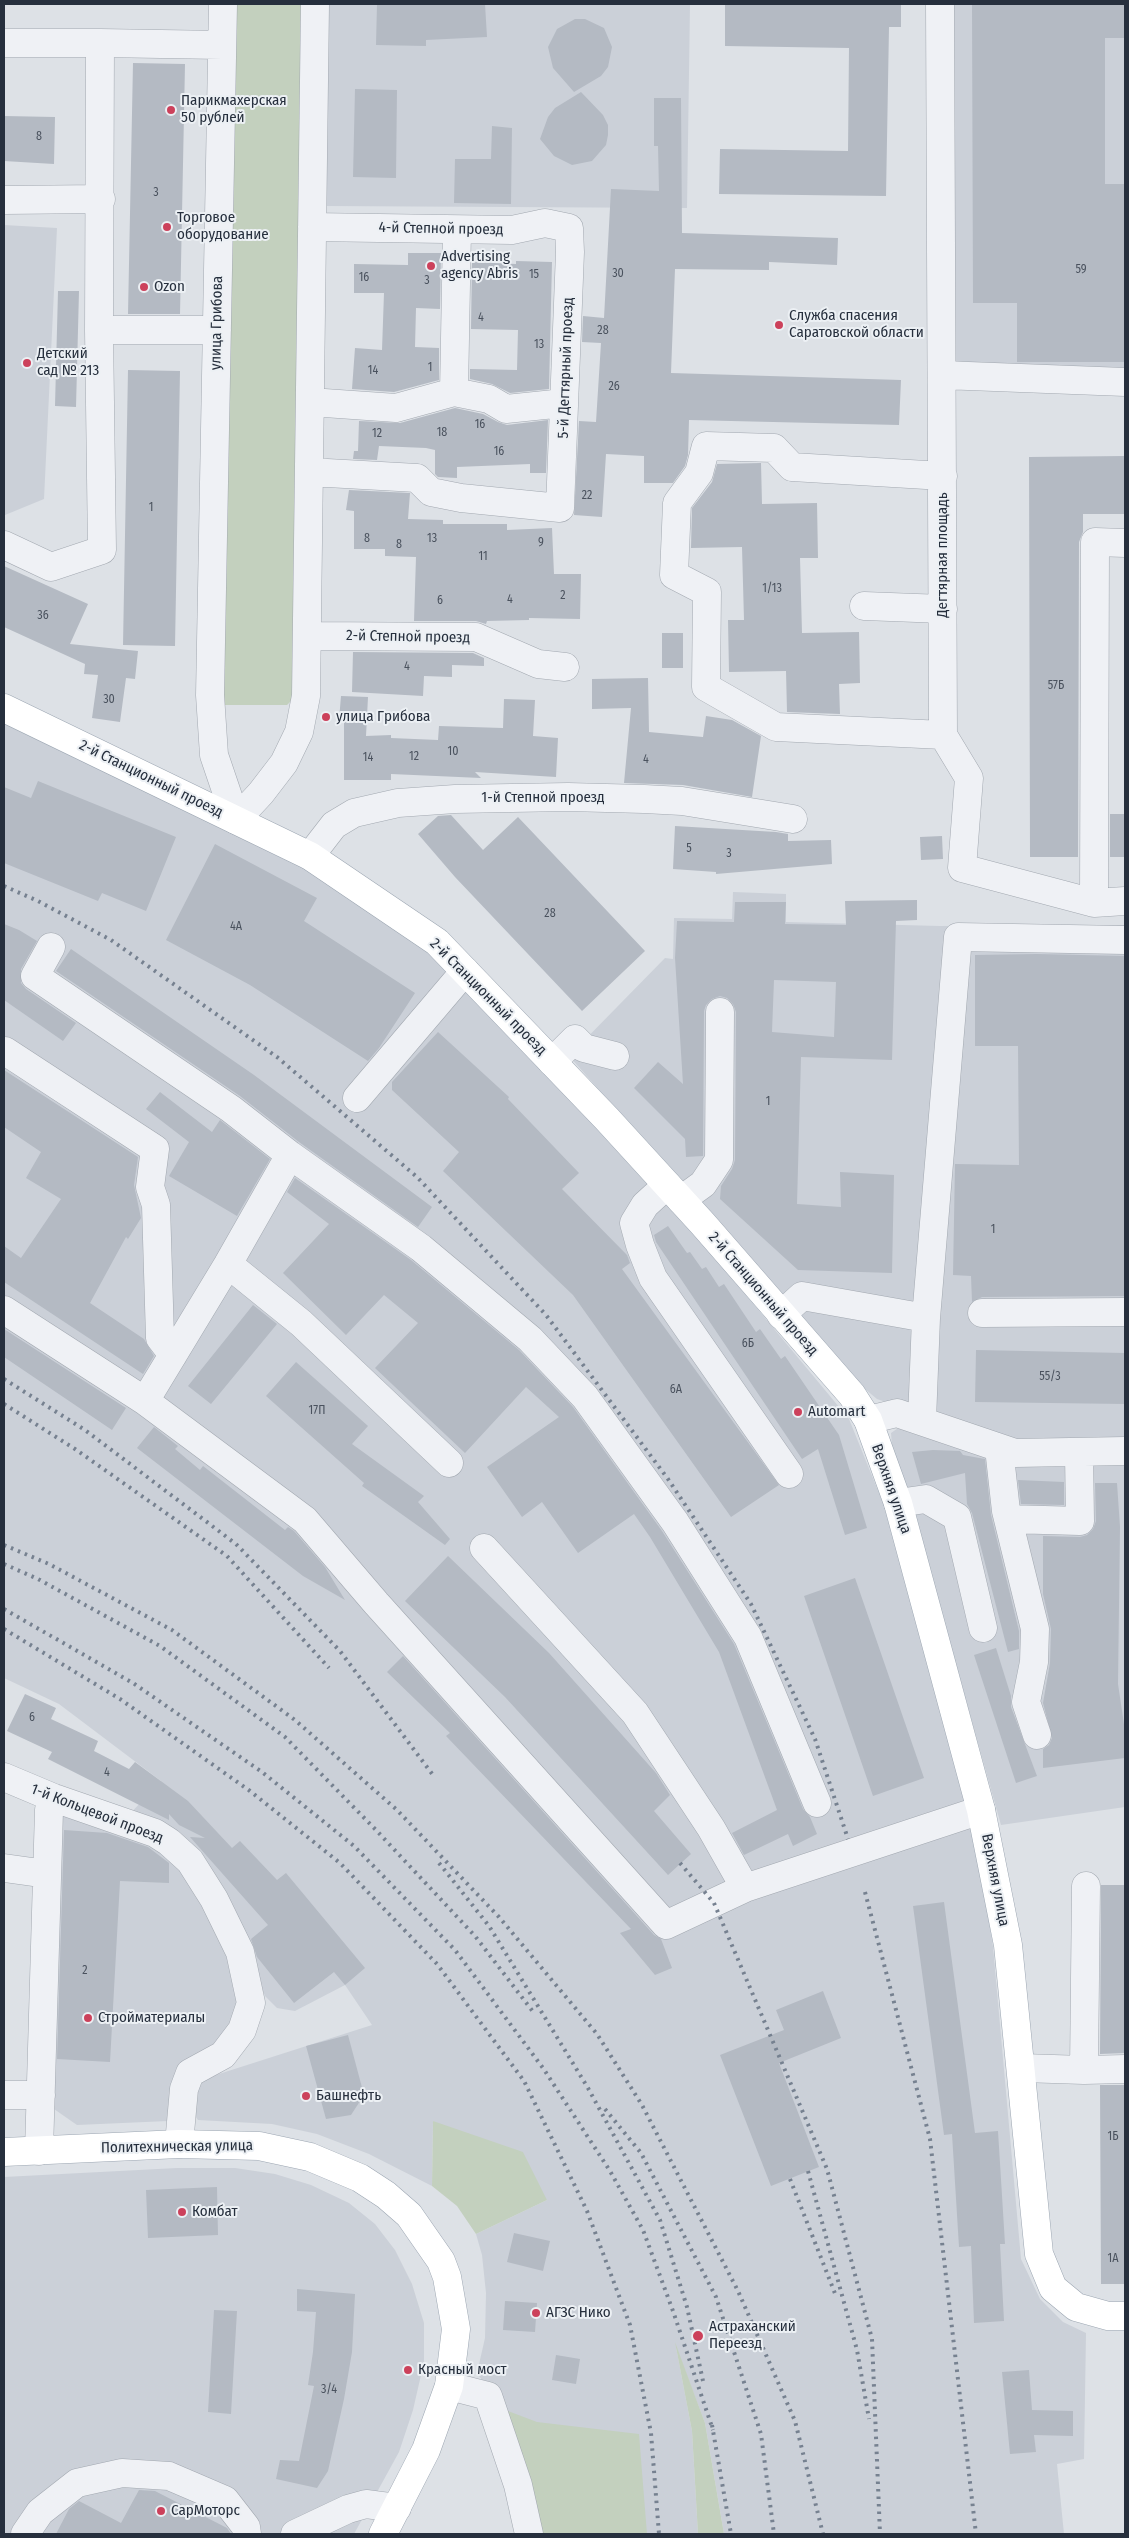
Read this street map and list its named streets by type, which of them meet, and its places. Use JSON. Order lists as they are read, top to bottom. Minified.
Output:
{"streets":{"main road":["2-й Станционный проезд","Верхняя улица","Политехническая улица"],"street":["4-й Степной проезд","улица Грибова","5-й Дегтярный проезд","Дегтярная площадь","2-й Степной проезд","1-й Степной проезд","1-й Кольцевой проезд"]},"crossings":[["4-й Степной проезд","5-й Дегтярный проезд"],["улица Грибова","2-й Станционный проезд"],["2-й Станционный проезд","1-й Степной проезд"],["2-й Станционный проезд","Верхняя улица"],["1-й Кольцевой проезд","Политехническая улица"]],"places":["Парикмахерская 50 рублей","Торговое оборудование","Advertising agency Abris","Ozon","Служба спасения Саратовской области","Детский сад № 213","улица Грибова","Automart","Стройматериалы","Башнефть","Комбат","АГЗС Нико","Астраханский Переезд","Красный мост","СарМоторс"],"house_numbers":["8","3","59","30","15","16","3","4","28","13","1","14","26","16","18","12","16","22","1","8","13","9","8","11","1/13","2","4","6","36","4","57Б","30","10","12","14","4","5","3","28","4А","1","1","6Б","55/3","6А","17П","6","4","2","1Б","1А","3/4"]}
